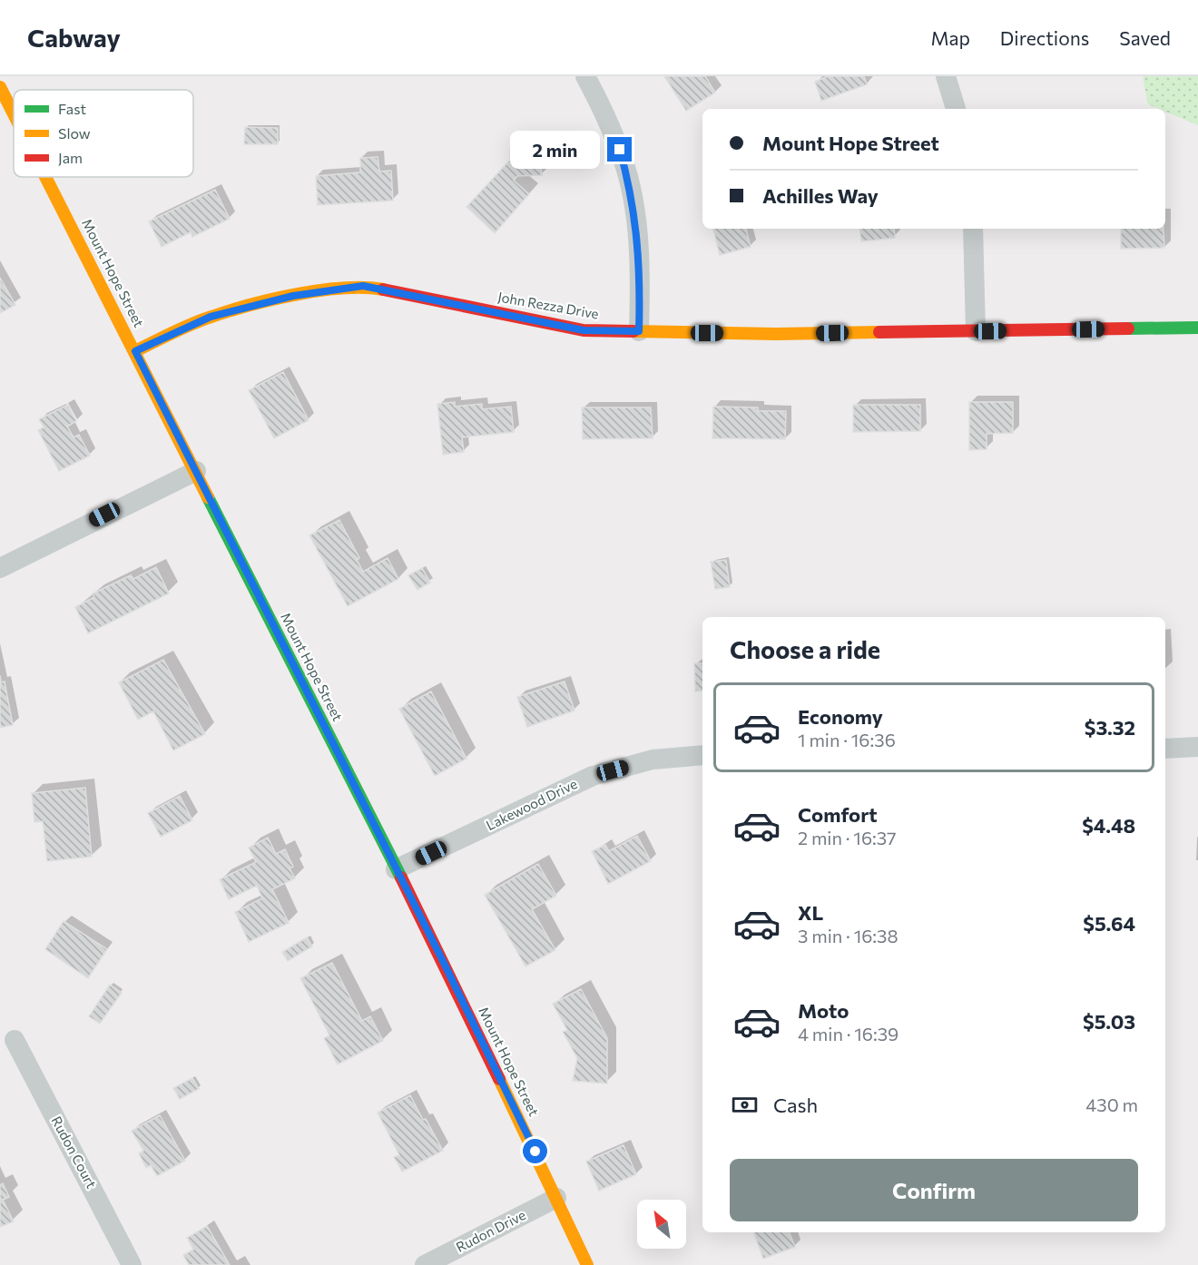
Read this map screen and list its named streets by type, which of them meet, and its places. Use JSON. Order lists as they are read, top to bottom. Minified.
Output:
{"streets":{"street":["Mount Hope Street","John Rezza Drive","Lakewood Drive","Rudon Court","Rudon Drive"]},"crossings":[["Mount Hope Street","John Rezza Drive"],["Mount Hope Street","Lakewood Drive"],["Mount Hope Street","Rudon Drive"]],"legend":["Fast","Slow","Jam"],"north":"top left","page":{"header":"Cabway","nav":["Map","Directions","Saved"],"banner":["Mount Hope Street","Achilles Way"],"bubble":"2 min","heading":"Choose a ride","list":[{"name":"Economy","note":"1 min · 16:36","value":"$3.32"},{"name":"Comfort","note":"2 min · 16:37","value":"$4.48"},{"name":"XL","note":"3 min · 16:38","value":"$5.64"},{"name":"Moto","note":"4 min · 16:39","value":"$5.03"}],"pay":["Cash","430 m"],"buttons":"Confirm"}}
